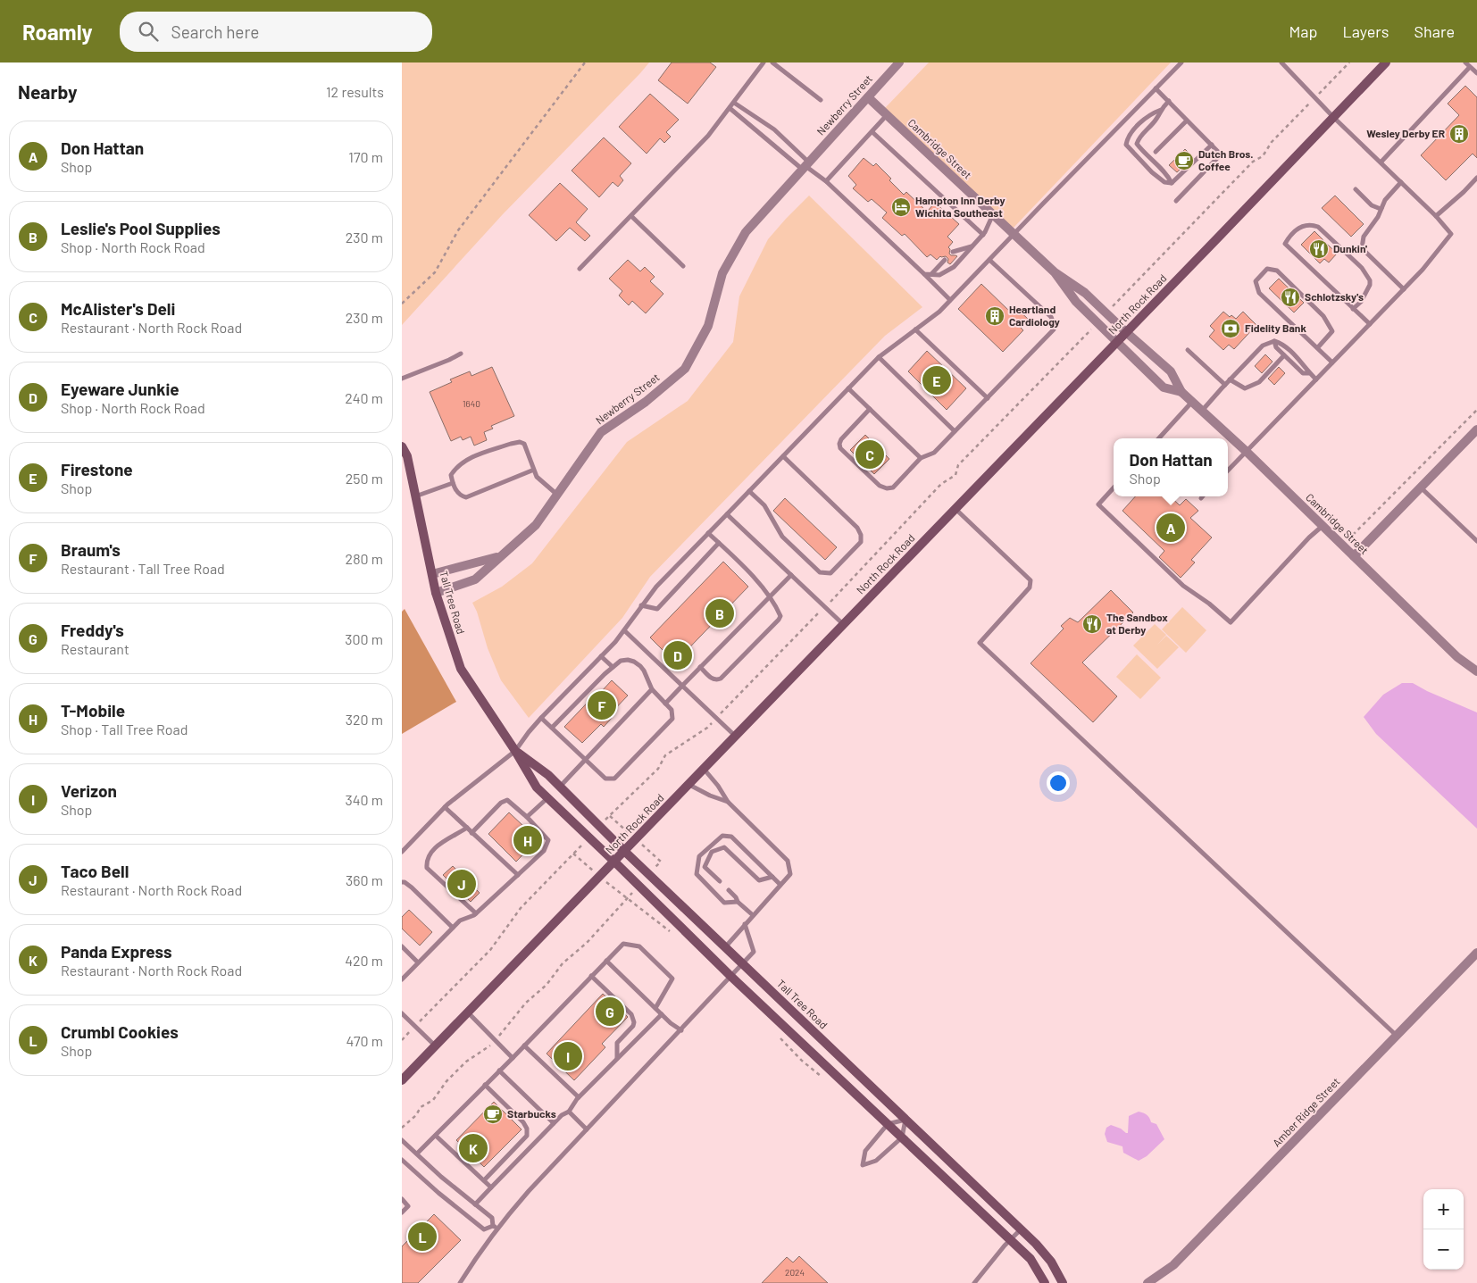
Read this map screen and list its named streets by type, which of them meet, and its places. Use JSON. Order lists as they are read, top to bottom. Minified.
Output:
{"streets":{"street":["Newberry Street","Cambridge Street","North Rock Road","Tall Tree Road","Amber Ridge Street"]},"crossings":[["Newberry Street","Cambridge Street"],["Newberry Street","Tall Tree Road"],["Cambridge Street","North Rock Road"],["North Rock Road","Tall Tree Road"]],"places":{"building":["Wesley Derby ER","Heartland Cardiology"],"cafe":["Dutch Bros. Coffee","Starbucks"],"hotel":["Hampton Inn Derby Wichita Southeast"],"restaurant":["Dunkin'","Schlotzsky's","The Sandbox at Derby"],"bank":["Fidelity Bank"]},"house_numbers":["1640","2024"],"page":{"header":"Roamly","search":"Search here","nav":["Map","Layers","Share"],"heading":["Nearby","12 results"],"list":[{"mark":"A","name":"Don Hattan","note":"Shop","value":"170 m"},{"mark":"B","name":"Leslie's Pool Supplies","note":"Shop · North Rock Road","value":"230 m"},{"mark":"C","name":"McAlister's Deli","note":"Restaurant · North Rock Road","value":"230 m"},{"mark":"D","name":"Eyeware Junkie","note":"Shop · North Rock Road","value":"240 m"},{"mark":"E","name":"Firestone","note":"Shop","value":"250 m"},{"mark":"F","name":"Braum's","note":"Restaurant · Tall Tree Road","value":"280 m"},{"mark":"G","name":"Freddy's","note":"Restaurant","value":"300 m"},{"mark":"H","name":"T-Mobile","note":"Shop · Tall Tree Road","value":"320 m"},{"mark":"I","name":"Verizon","note":"Shop","value":"340 m"},{"mark":"J","name":"Taco Bell","note":"Restaurant · North Rock Road","value":"360 m"},{"mark":"K","name":"Panda Express","note":"Restaurant · North Rock Road","value":"420 m"},{"mark":"L","name":"Crumbl Cookies","note":"Shop","value":"470 m"}],"pins":["E","C","A","B","D","F","H","J","G","I","K","L"],"popup":["Don Hattan","Shop"],"map_buttons":["+","−"]}}
